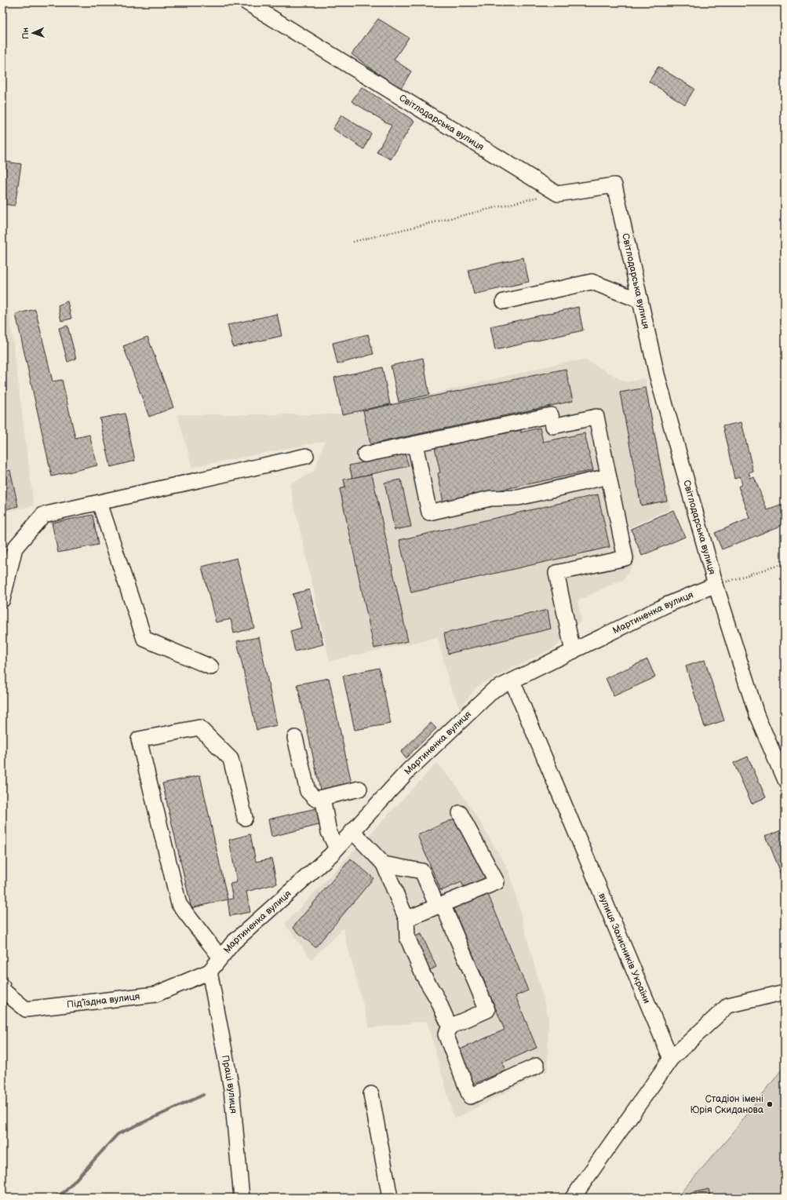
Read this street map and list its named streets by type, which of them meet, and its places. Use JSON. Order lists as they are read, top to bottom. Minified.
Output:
{"streets":{"street":["Світлодарська вулиця","Мартиненка вулиця","вулиця Захисників України","Під’їздна вулиця","Праці вулиця"]},"crossings":[["Світлодарська вулиця","Мартиненка вулиця"],["Мартиненка вулиця","вулиця Захисників України"],["Мартиненка вулиця","Під’їздна вулиця"],["Мартиненка вулиця","Праці вулиця"],["Під’їздна вулиця","Праці вулиця"]],"places":["Стадiон імені Юрія Скиданова"],"north":"left"}
